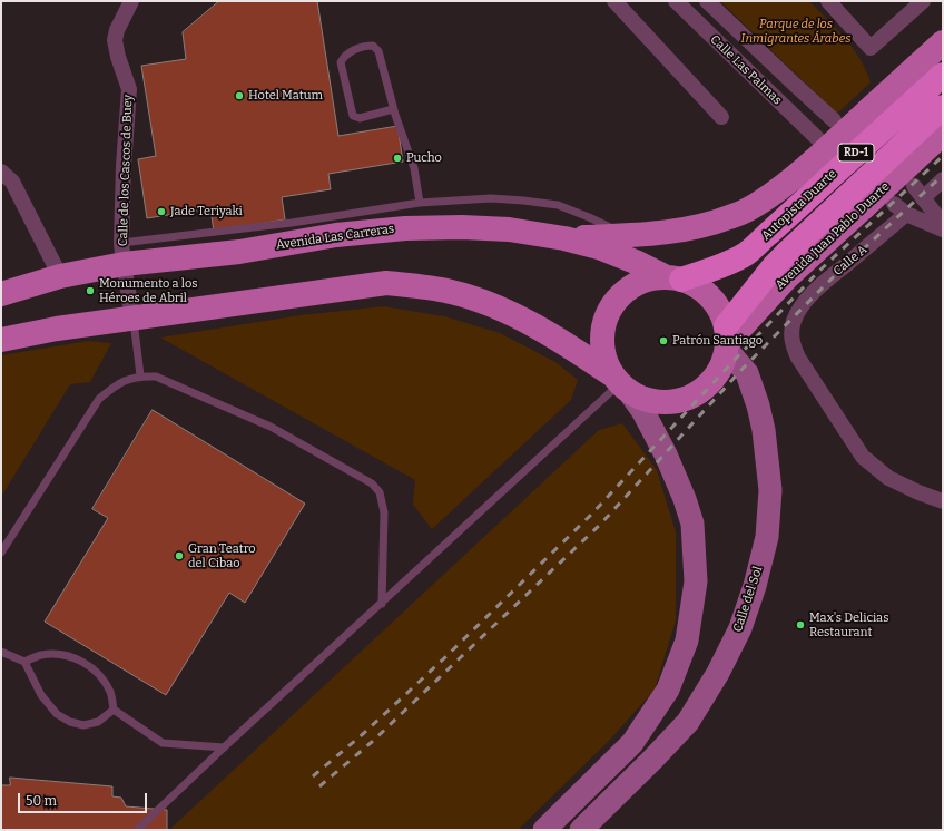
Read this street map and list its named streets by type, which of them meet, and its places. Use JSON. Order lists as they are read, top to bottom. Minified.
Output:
{"streets":{"highway":["RD-1","Autopista Duarte"],"main road":["Avenida Juan Pablo Duarte","Avenida Las Carreras","Calle del Sol"],"street":["Calle Las Palmas","Calle de los Cascos de Buey","Calle A"]},"crossings":[["RD-1","Autopista Duarte"],["RD-1","Avenida Juan Pablo Duarte"],["RD-1","Avenida Las Carreras"],["RD-1","Calle del Sol"],["Calle de los Cascos de Buey","Avenida Las Carreras"],["Autopista Duarte","Avenida Juan Pablo Duarte"],["Autopista Duarte","Avenida Las Carreras"],["Autopista Duarte","Calle del Sol"],["Avenida Juan Pablo Duarte","Avenida Las Carreras"],["Avenida Juan Pablo Duarte","Calle del Sol"],["Avenida Las Carreras","Calle del Sol"]],"parks":["Parque de los Inmigrantes Árabes"],"places":["Hotel Matum","Pucho","Jade Teriyaki","Monumento a los Héroes de Abril","Patrón Santiago","Gran Teatro del Cibao","Max's Delicias Restaurant"],"scale_bar":"50 m"}
